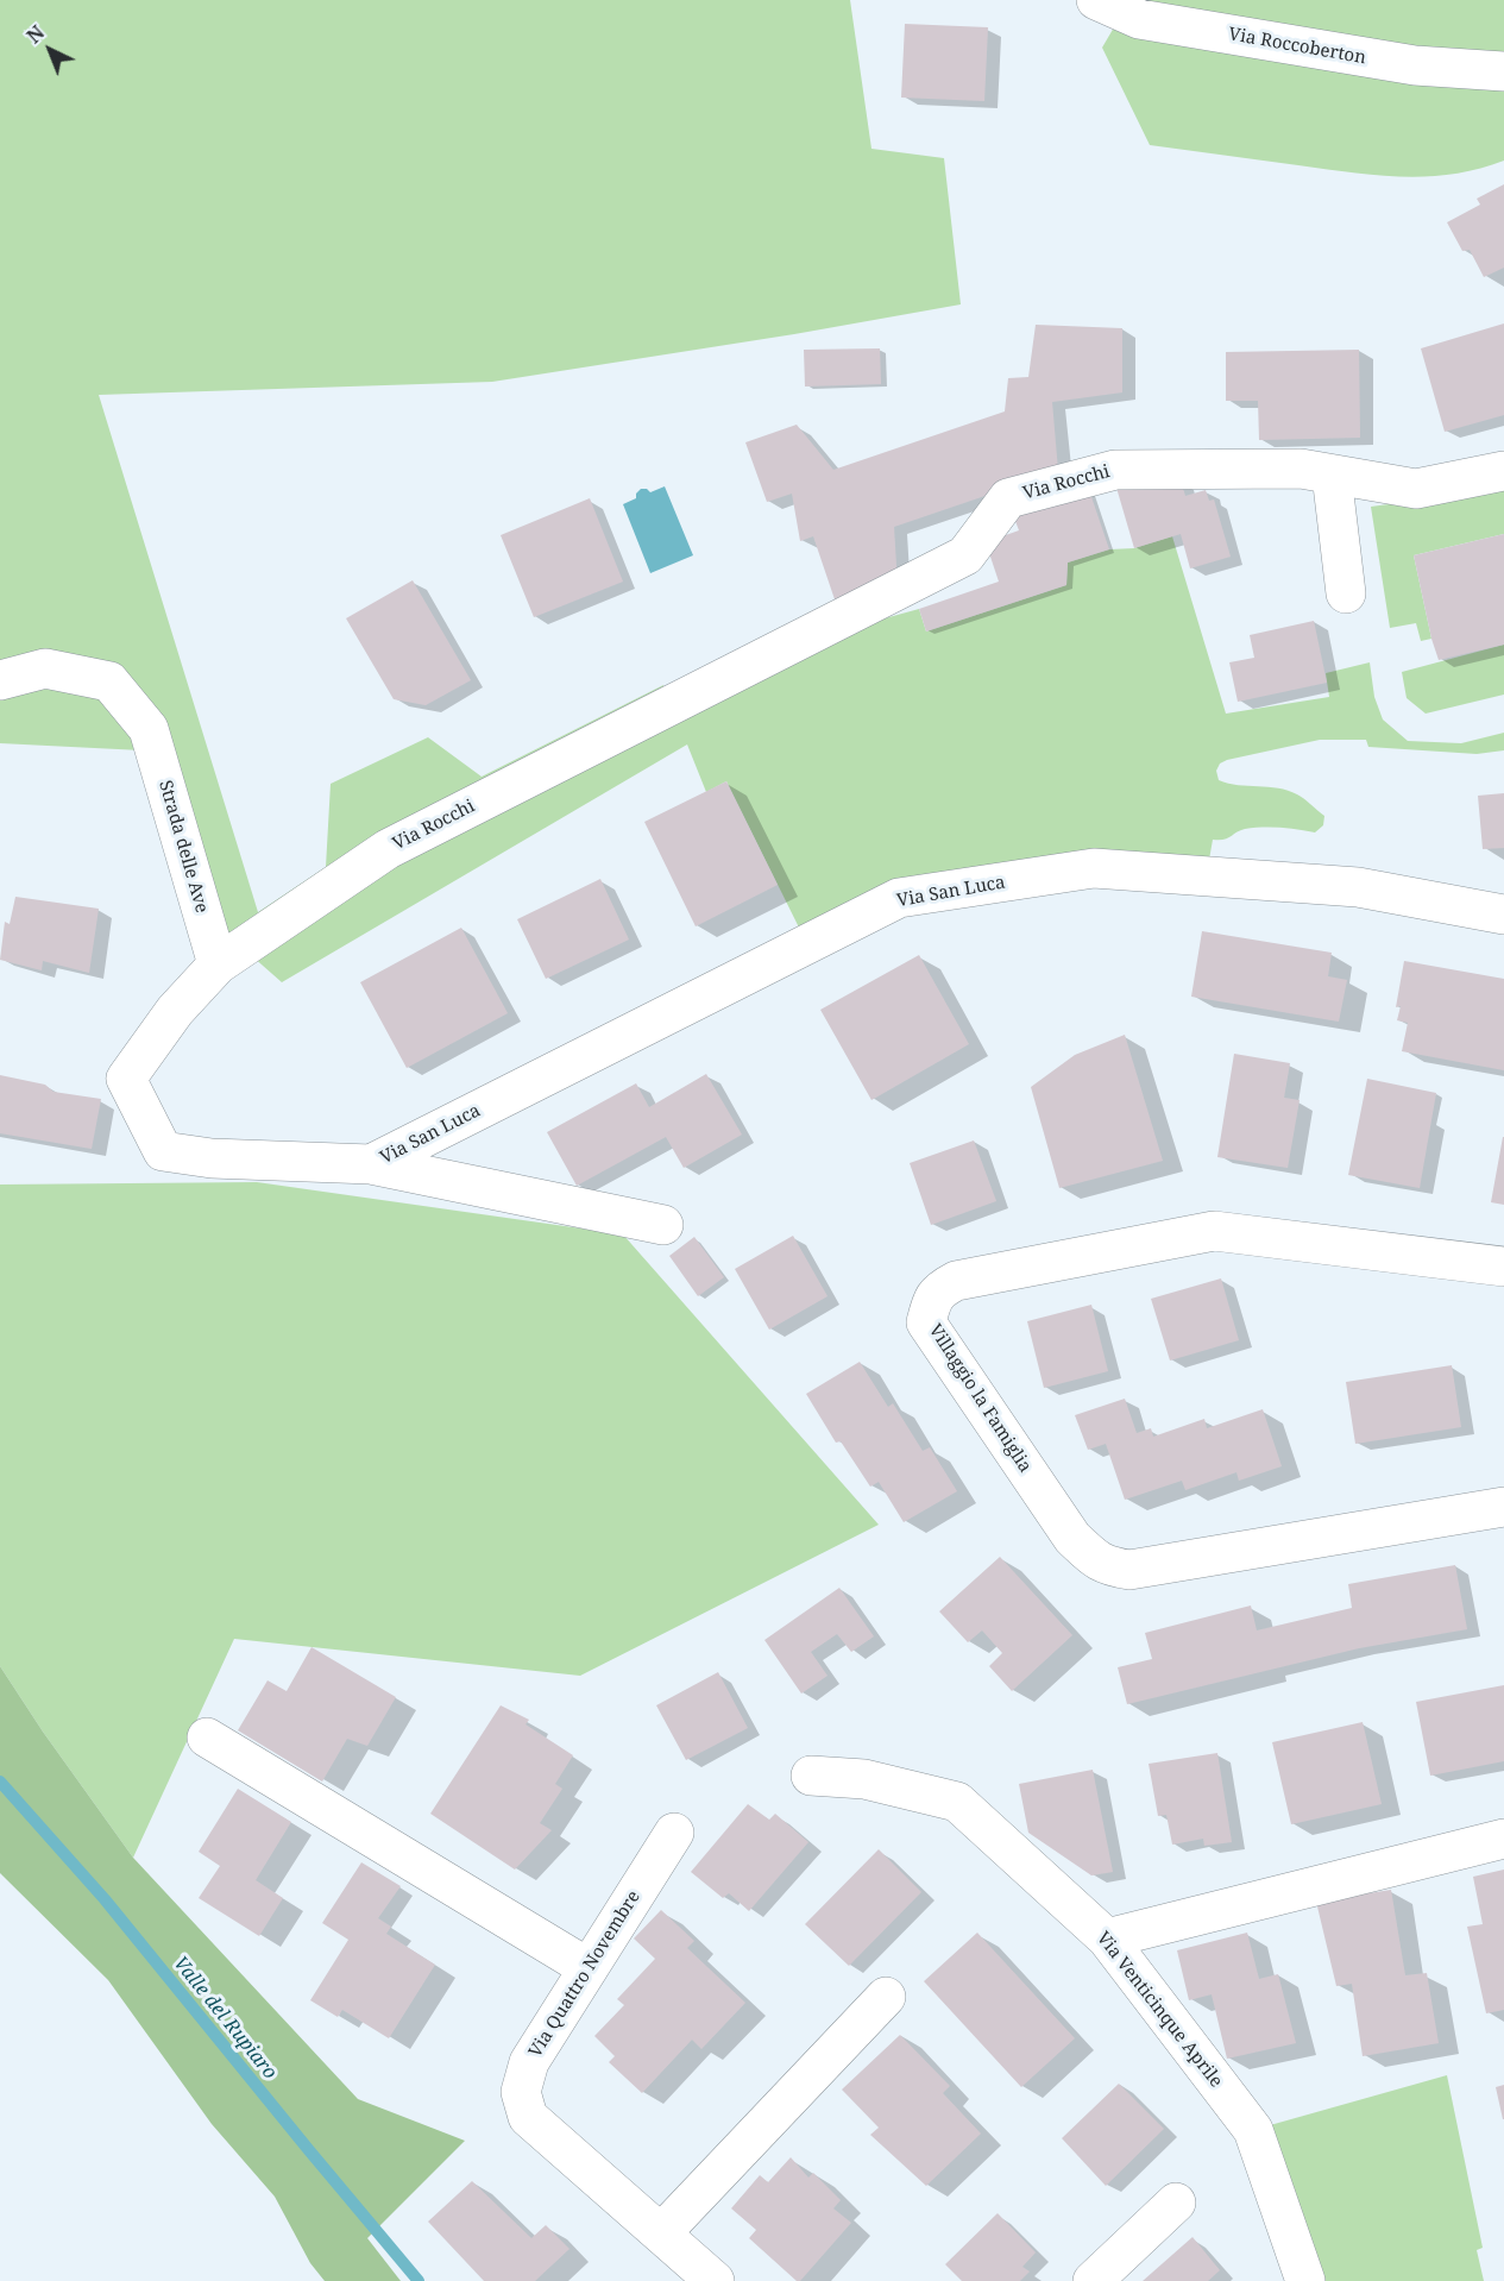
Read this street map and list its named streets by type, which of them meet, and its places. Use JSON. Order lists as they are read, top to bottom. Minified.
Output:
{"streets":{"street":["Via Roccoberton","Via Rocchi","Strada delle Ave","Via San Luca","Villaggio la Famiglia","Via Quattro Novembre","Via Venticinque Aprile"]},"crossings":[["Via Rocchi","Strada delle Ave"],["Via Rocchi","Via San Luca"]],"water":["Valle del Rupiaro"],"north":"top left"}
